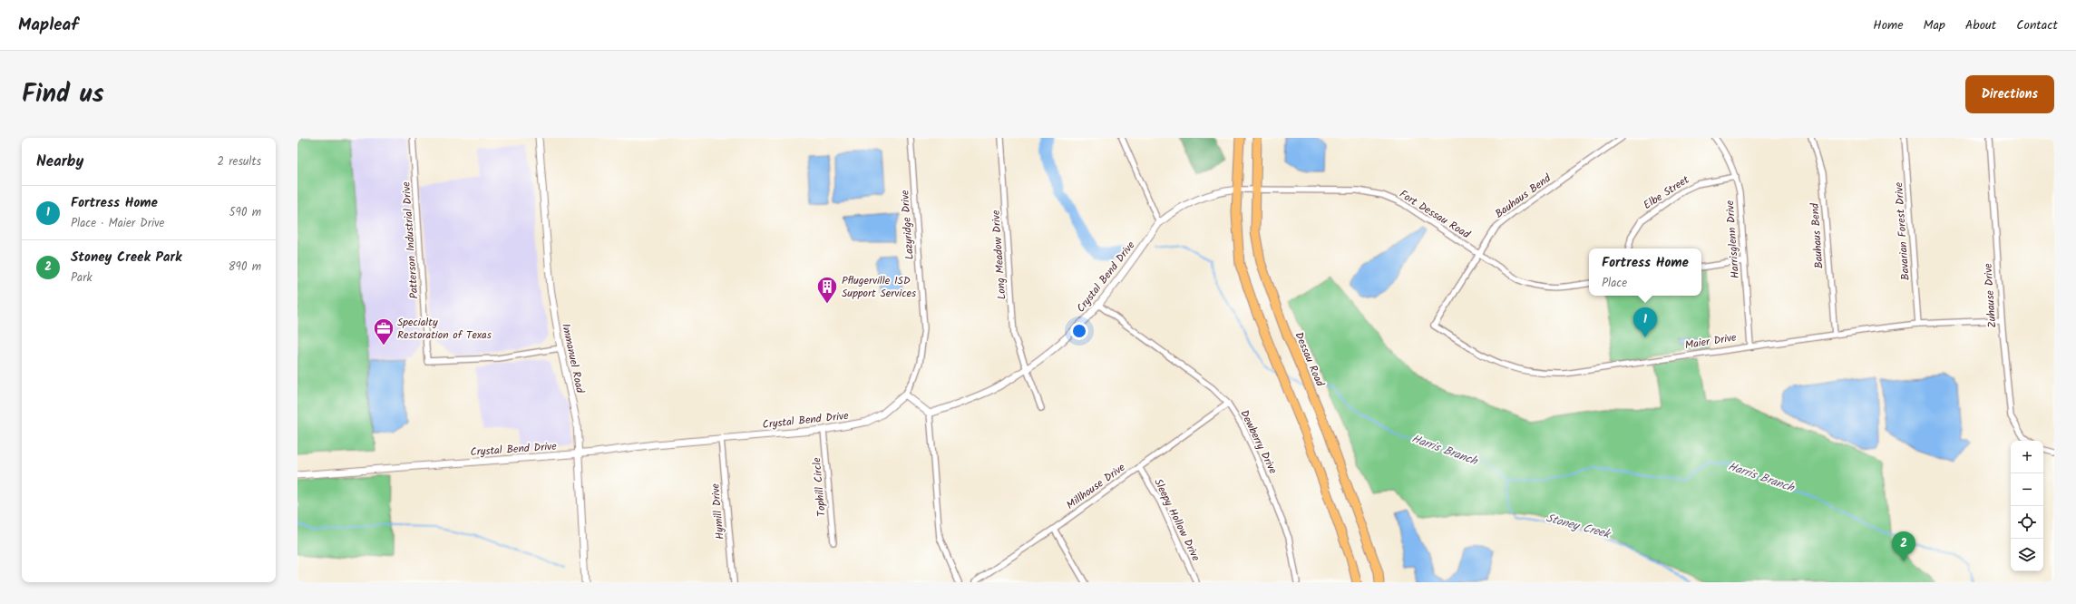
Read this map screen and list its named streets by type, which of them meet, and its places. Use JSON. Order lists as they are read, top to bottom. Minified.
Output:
{"streets":{"main road":["Dessau Road"],"street":["Elbe Street","Bauhaus Bend","Fort Dessau Road","Lazyridge Drive","Bavarian Forest Drive","Harrisglenn Drive","Patterson Industrial Drive","Long Meadow Drive","Crystal Bend Drive","Zuhause Drive","Maier Drive","Immanuel Road","Dewberry Drive","Millhouse Drive","Tophill Circle","Hymill Drive","Sleepy Hollow Drive"]},"crossings":[["Elbe Street","Harrisglenn Drive"],["Bauhaus Bend","Fort Dessau Road"],["Bauhaus Bend","Maier Drive"],["Fort Dessau Road","Crystal Bend Drive"],["Fort Dessau Road","Dessau Road"],["Lazyridge Drive","Crystal Bend Drive"],["Bavarian Forest Drive","Maier Drive"],["Harrisglenn Drive","Maier Drive"],["Patterson Industrial Drive","Immanuel Road"],["Long Meadow Drive","Crystal Bend Drive"],["Crystal Bend Drive","Immanuel Road"],["Crystal Bend Drive","Dewberry Drive"],["Crystal Bend Drive","Tophill Circle"],["Crystal Bend Drive","Hymill Drive"],["Zuhause Drive","Maier Drive"],["Dewberry Drive","Millhouse Drive"],["Millhouse Drive","Sleepy Hollow Drive"]],"water":["Harris Branch","Stoney Creek"],"places":{"building":["Pflugerville ISD Support Services"],"office":["Specialty Restoration of Texas"]},"page":{"header":"Mapleaf","nav":["Home","Map","About","Contact"],"title":"Find us","buttons":"Directions","heading":["Nearby","2 results"],"list":[{"mark":"1","name":"Fortress Home","note":"Place · Maier Drive","value":"590 m"},{"mark":"2","name":"Stoney Creek Park","note":"Park","value":"890 m"}],"popup":["Fortress Home","Place"],"pins":["1","2"],"map_buttons":["+","−"]}}
